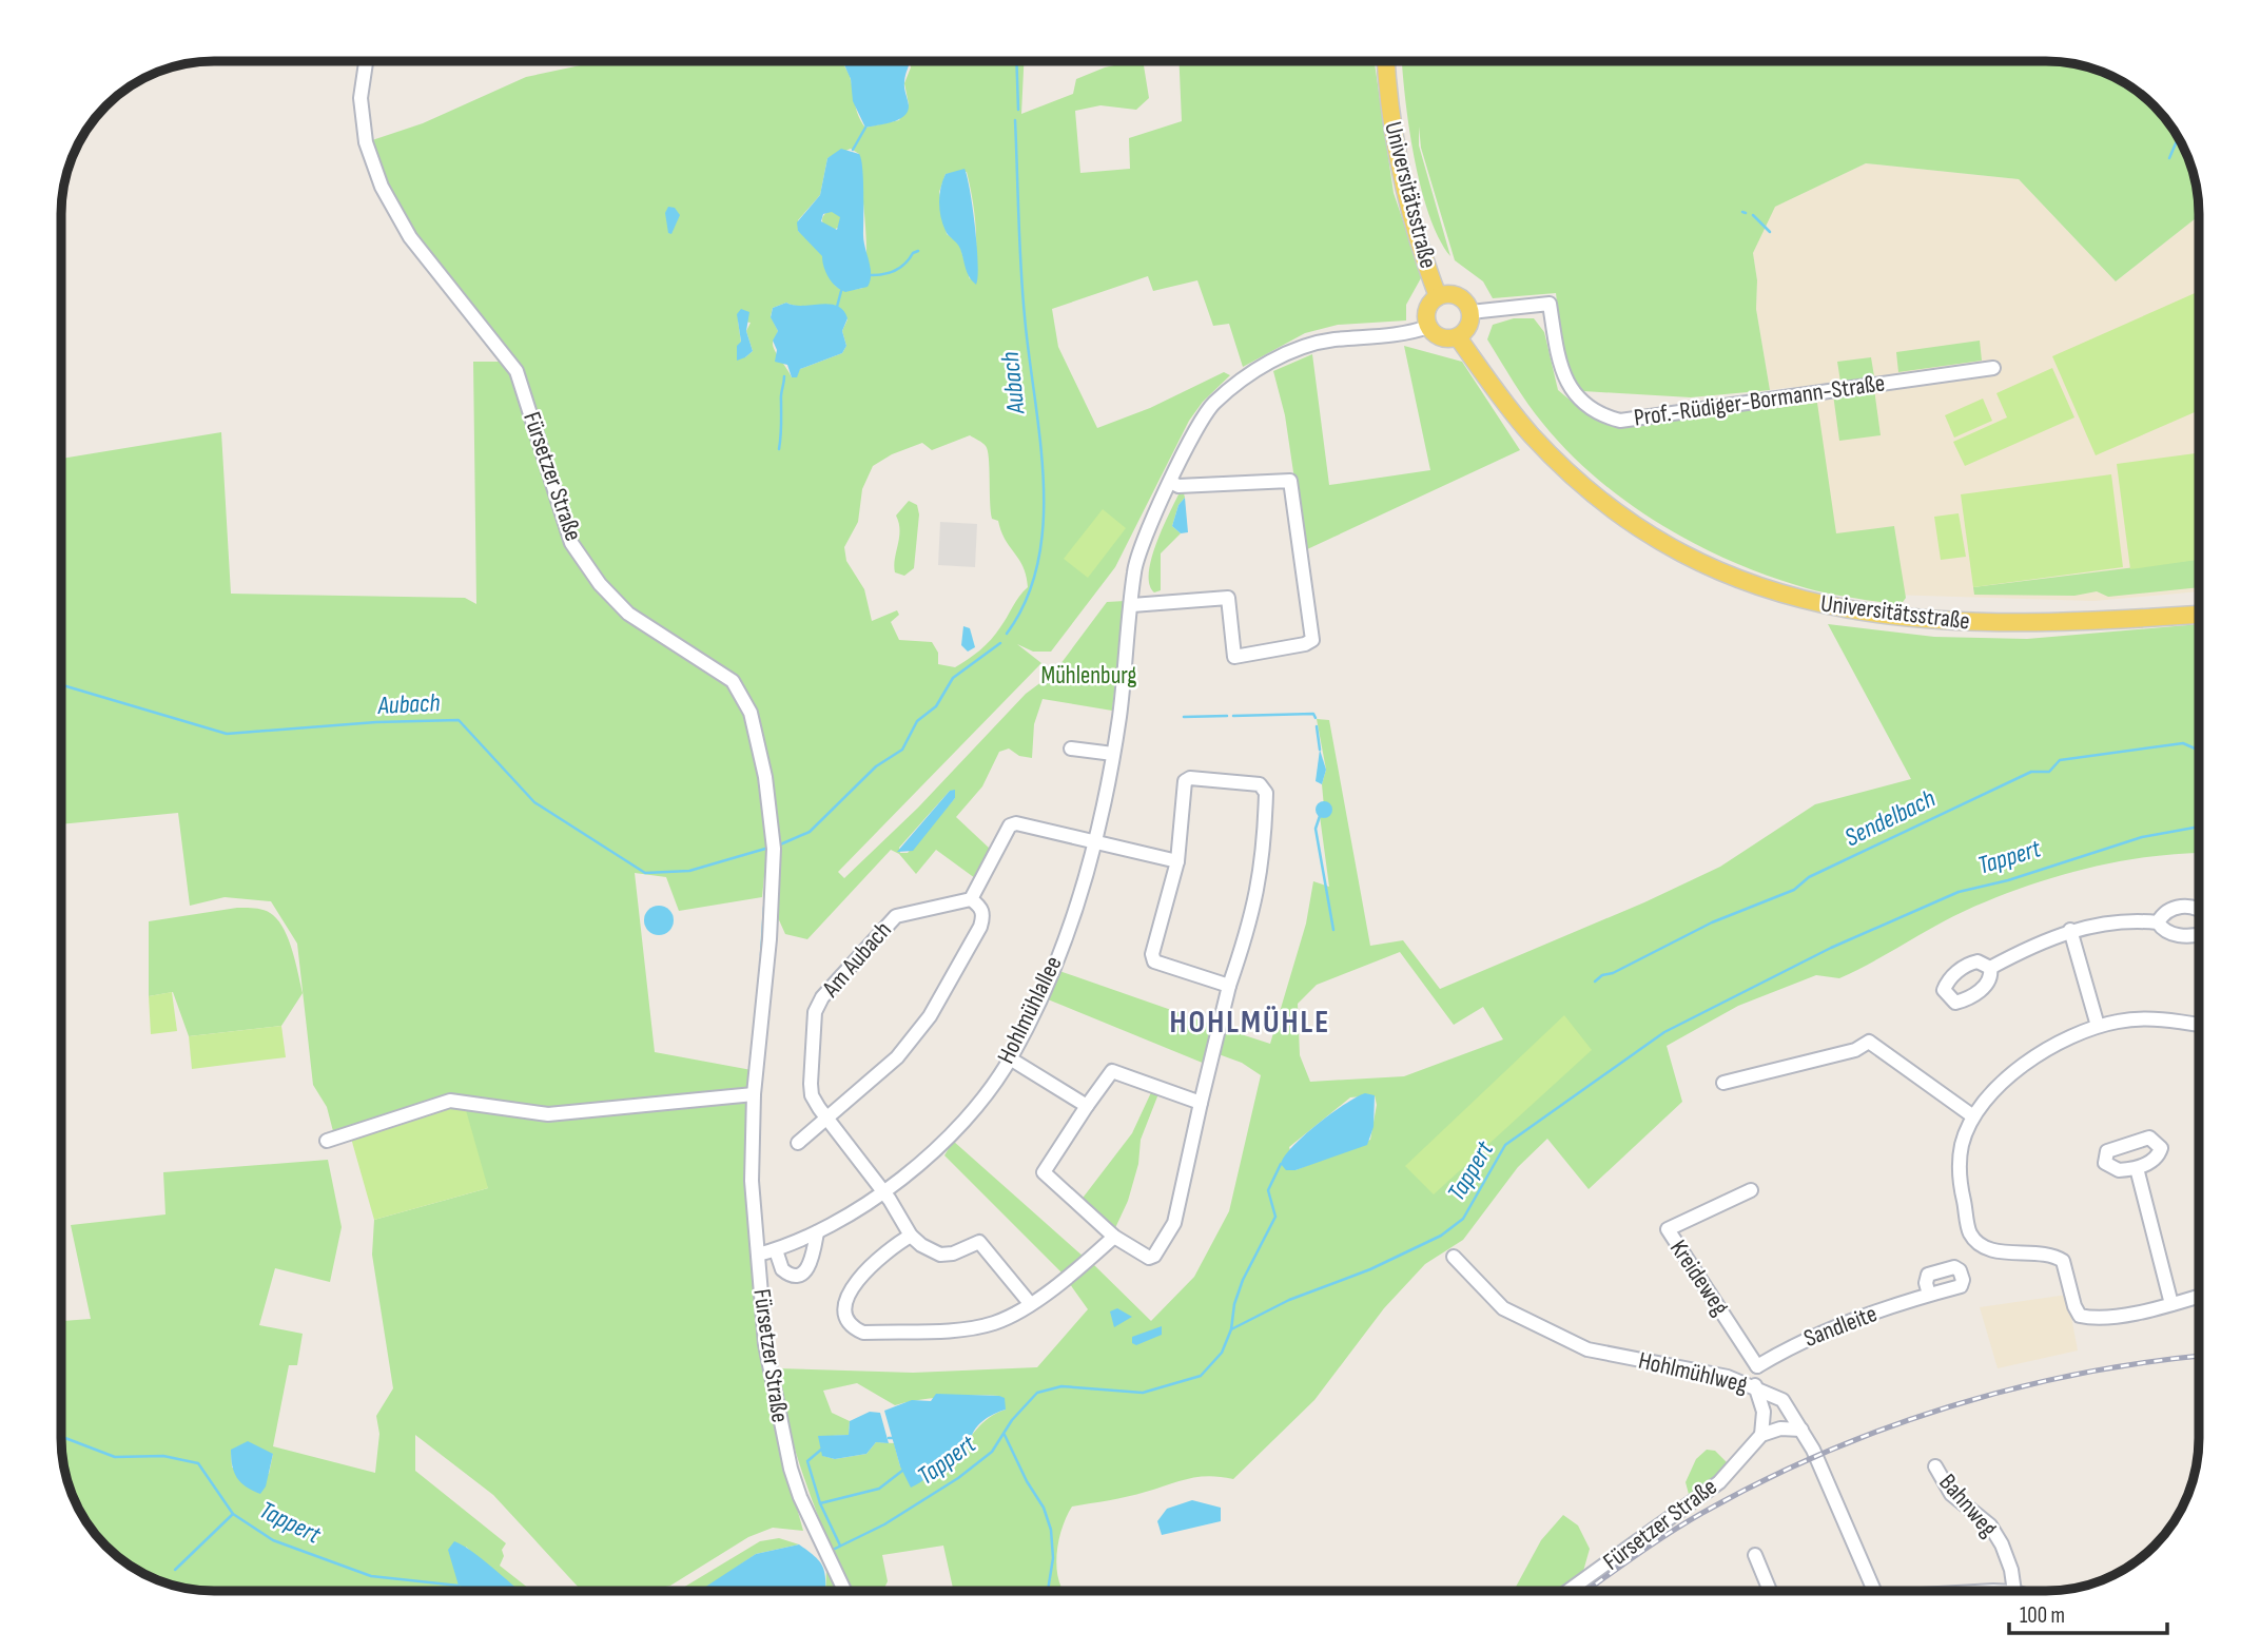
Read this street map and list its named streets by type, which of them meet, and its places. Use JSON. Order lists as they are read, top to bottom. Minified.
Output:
{"streets":{"main road":["Universitätsstraße"],"street":["Prof.-Rüdiger-Bormann-Straße","Fürsetzer Straße","Am Aubach","Hohlmühlallee","Kreideweg","Sandleite","Hohlmühlweg","Bahnweg"]},"crossings":[["Universitätsstraße","Prof.-Rüdiger-Bormann-Straße"],["Universitätsstraße","Hohlmühlallee"],["Prof.-Rüdiger-Bormann-Straße","Hohlmühlallee"],["Fürsetzer Straße","Hohlmühlallee"],["Am Aubach","Hohlmühlallee"],["Kreideweg","Sandleite"]],"districts":["HOHLMÜHLE"],"water":["Aubach","Sendelbach","Tappert"],"parks":["Mühlenburg"],"scale_bar":"100 m"}
